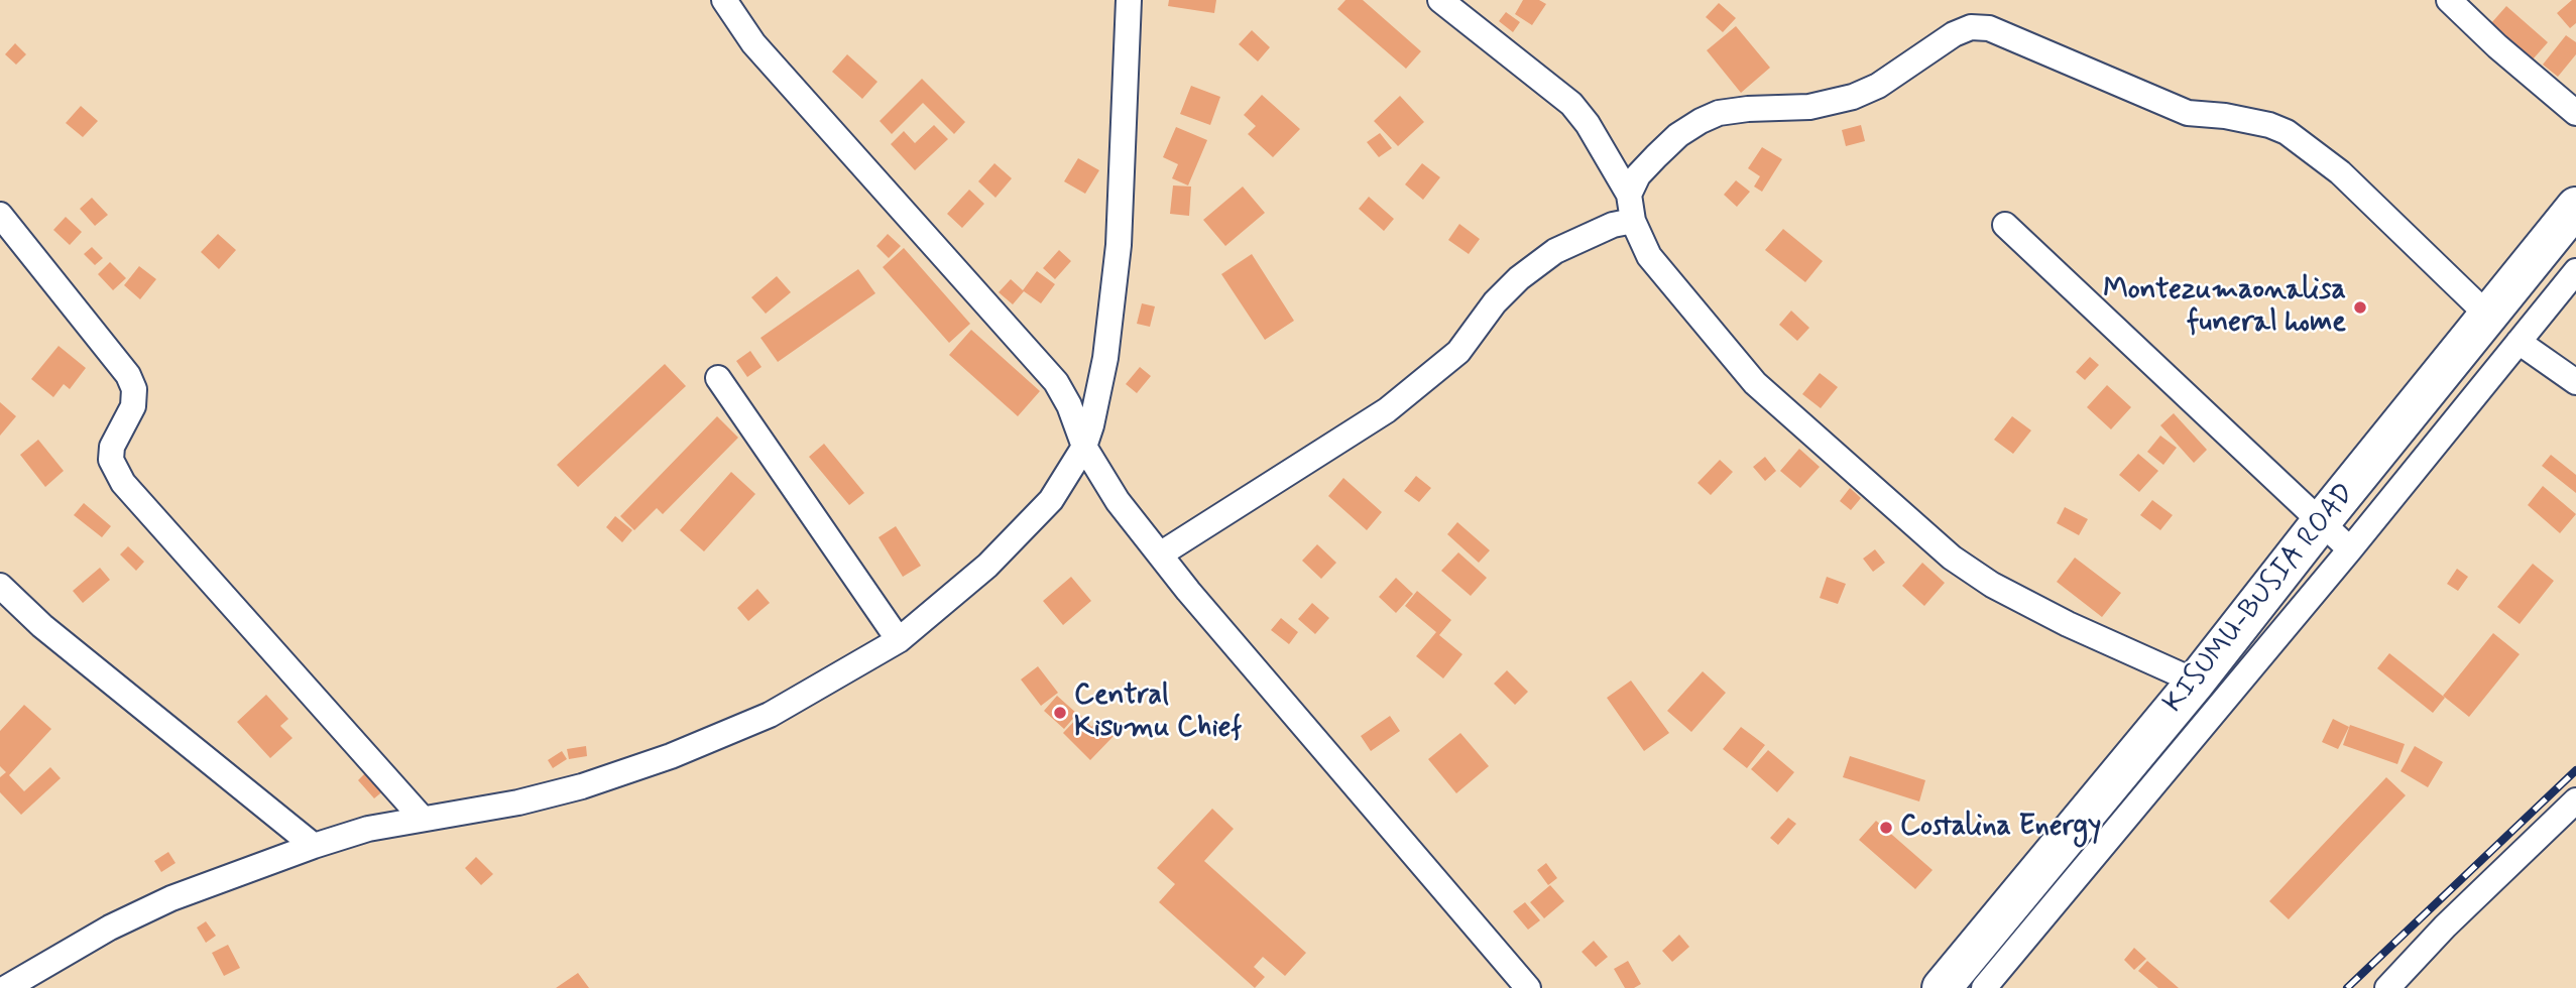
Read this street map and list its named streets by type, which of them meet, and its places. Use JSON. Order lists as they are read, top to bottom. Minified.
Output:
{"streets":{"highway":["KISUMU-BUSIA ROAD"]},"places":["Montezumaonalisa funeral home","Central Kisumu Chief","Costalina Energy"]}
